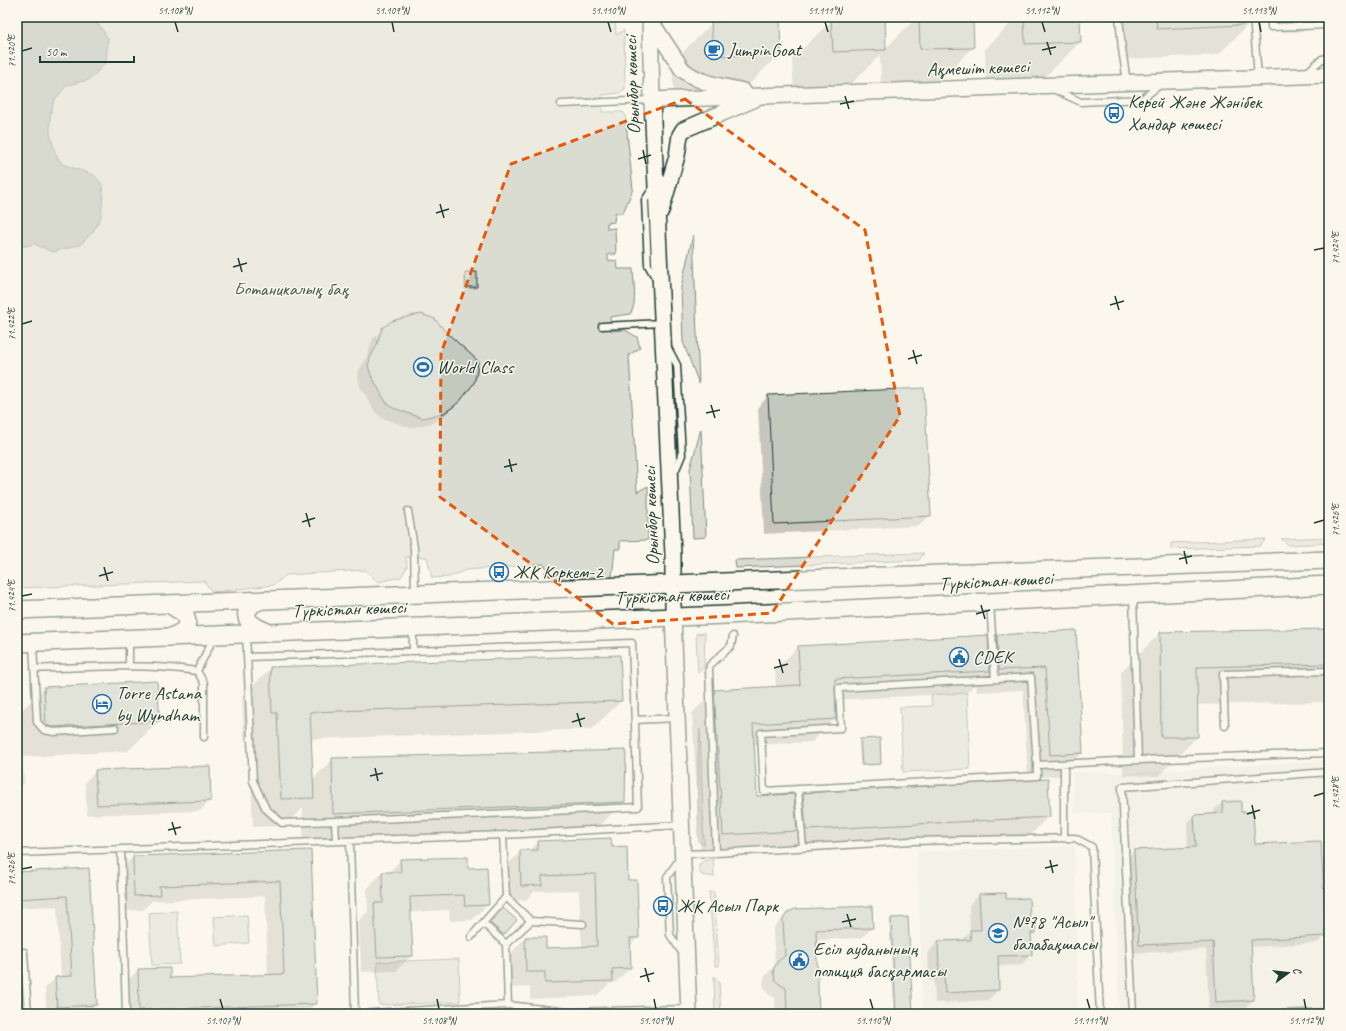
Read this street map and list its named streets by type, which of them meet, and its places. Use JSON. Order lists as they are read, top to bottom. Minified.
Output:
{"streets":{"main road":["Түркістан көшесі"],"street":["Ақмешіт көшесі","Орынбор көшесі"]},"crossings":[["Ақмешіт көшесі","Орынбор көшесі"],["Орынбор көшесі","Түркістан көшесі"]],"parks":["Ботаникалық бақ"],"places":{"cafe":["JumpinGoat"],"bus stop":["Керей Және Жәнібек Хандар көшесі","ЖК Коркем-2","ЖК Асыл Парк"],"sports":["World Class"],"public building":["CDEK","Есіл ауданының полиция басқармасы"],"hotel":["Torre Astana by Wyndham"],"school or university":["№78 \"Асыл\" балабақшасы"]},"scale_bar":"50 m","north":"right","coordinates":["51.108°N","51.109°N","51.110°N","51.111°N","51.112°N","51.113°N","71.420°E","71.424°E","71.422°E","71.426°E","71.428°E","51.107°N"]}
